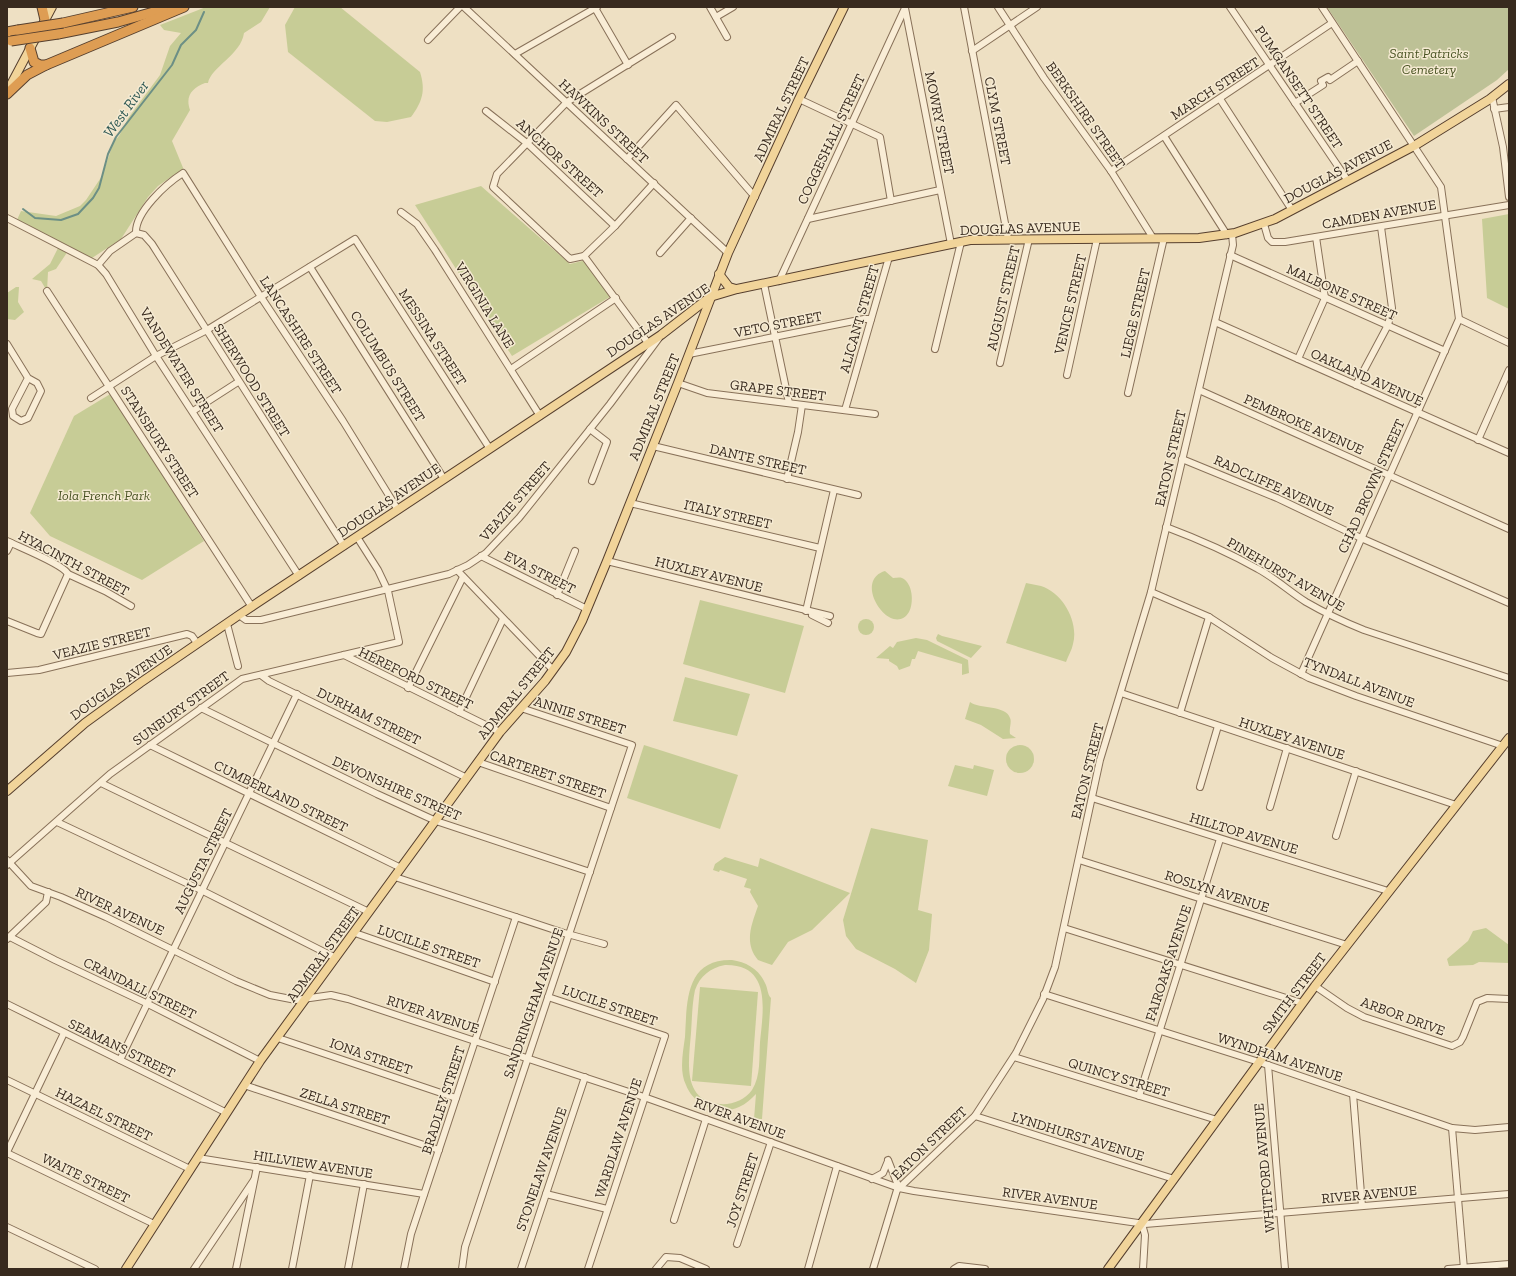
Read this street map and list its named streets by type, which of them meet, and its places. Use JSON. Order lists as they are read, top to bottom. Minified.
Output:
{"streets":{"main road":["ADMIRAL STREET","DOUGLAS AVENUE","SMITH STREET"],"street":["PUMGANSETT STREET","MARCH STREET","BERKSHIRE STREET","HAWKINS STREET","CLYM STREET","MOWRY STREET","COGGESHALL STREET","ANCHOR STREET","CAMDEN AVENUE","MALBONE STREET","AUGUST STREET","VENICE STREET","VIRGINIA LANE","LIEGE STREET","ALICANT STREET","VETO STREET","LANCASHIRE STREET","MESSINA STREET","COLUMBUS STREET","VANDEWATER STREET","OAKLAND AVENUE","SHERWOOD STREET","GRAPE STREET","PEMBROKE AVENUE","STANSBURY STREET","EATON STREET","DANTE STREET","RADCLIFFE AVENUE","CHAD BROWN STREET","VEAZIE STREET","ITALY STREET","HYACINTH STREET","EVA STREET","HUXLEY AVENUE","PINEHURST AVENUE","HEREFORD STREET","TYNDALL AVENUE","SUNBURY STREET","ANNIE STREET","DURHAM STREET","CARTERET STREET","DEVONSHIRE STREET","CUMBERLAND STREET","HILLTOP AVENUE","AUGUSTA STREET","ROSLYN AVENUE","RIVER AVENUE","LUCILLE STREET","FAIROAKS AVENUE","CRANDALL STREET","SANDRINGHAM AVENUE","LUCILE STREET","ARBOR DRIVE","SEAMANS STREET","IONA STREET","WYNDHAM AVENUE","QUINCY STREET","BRADLEY STREET","ZELLA STREET","HAZAEL STREET","LYNDHURST AVENUE","WARDLAW AVENUE","HILLVIEW AVENUE","WHITFORD AVENUE","STONELAW AVENUE","WAITE STREET","JOY STREET"]},"crossings":[["PUMGANSETT STREET","MARCH STREET"],["PUMGANSETT STREET","DOUGLAS AVENUE"],["MARCH STREET","BERKSHIRE STREET"],["ADMIRAL STREET","HAWKINS STREET"],["ADMIRAL STREET","DOUGLAS AVENUE"],["ADMIRAL STREET","VETO STREET"],["ADMIRAL STREET","GRAPE STREET"],["ADMIRAL STREET","DANTE STREET"],["ADMIRAL STREET","ITALY STREET"],["ADMIRAL STREET","EVA STREET"],["ADMIRAL STREET","HUXLEY AVENUE"],["ADMIRAL STREET","HEREFORD STREET"],["ADMIRAL STREET","ANNIE STREET"],["ADMIRAL STREET","DURHAM STREET"],["ADMIRAL STREET","CARTERET STREET"],["ADMIRAL STREET","DEVONSHIRE STREET"],["ADMIRAL STREET","CUMBERLAND STREET"],["ADMIRAL STREET","RIVER AVENUE"],["ADMIRAL STREET","LUCILLE STREET"],["ADMIRAL STREET","CRANDALL STREET"],["ADMIRAL STREET","SEAMANS STREET"],["ADMIRAL STREET","IONA STREET"],["ADMIRAL STREET","ZELLA STREET"],["ADMIRAL STREET","HAZAEL STREET"],["ADMIRAL STREET","HILLVIEW AVENUE"],["ADMIRAL STREET","WAITE STREET"],["BERKSHIRE STREET","DOUGLAS AVENUE"],["CLYM STREET","DOUGLAS AVENUE"],["MOWRY STREET","COGGESHALL STREET"],["MOWRY STREET","DOUGLAS AVENUE"],["COGGESHALL STREET","DOUGLAS AVENUE"],["DOUGLAS AVENUE","CAMDEN AVENUE"],["DOUGLAS AVENUE","AUGUST STREET"],["DOUGLAS AVENUE","VENICE STREET"],["DOUGLAS AVENUE","VIRGINIA LANE"],["DOUGLAS AVENUE","LIEGE STREET"],["DOUGLAS AVENUE","ALICANT STREET"],["DOUGLAS AVENUE","LANCASHIRE STREET"],["DOUGLAS AVENUE","MESSINA STREET"],["DOUGLAS AVENUE","COLUMBUS STREET"],["DOUGLAS AVENUE","VANDEWATER STREET"],["DOUGLAS AVENUE","SHERWOOD STREET"],["DOUGLAS AVENUE","STANSBURY STREET"],["DOUGLAS AVENUE","EATON STREET"],["DOUGLAS AVENUE","VEAZIE STREET"],["MALBONE STREET","EATON STREET"],["MALBONE STREET","CHAD BROWN STREET"],["ALICANT STREET","VETO STREET"],["ALICANT STREET","GRAPE STREET"],["LANCASHIRE STREET","SHERWOOD STREET"],["MESSINA STREET","COLUMBUS STREET"],["OAKLAND AVENUE","EATON STREET"],["OAKLAND AVENUE","CHAD BROWN STREET"],["PEMBROKE AVENUE","EATON STREET"],["PEMBROKE AVENUE","CHAD BROWN STREET"],["EATON STREET","RADCLIFFE AVENUE"],["EATON STREET","HUXLEY AVENUE"],["EATON STREET","PINEHURST AVENUE"],["EATON STREET","TYNDALL AVENUE"],["EATON STREET","HILLTOP AVENUE"],["EATON STREET","ROSLYN AVENUE"],["EATON STREET","RIVER AVENUE"],["EATON STREET","WYNDHAM AVENUE"],["EATON STREET","QUINCY STREET"],["EATON STREET","LYNDHURST AVENUE"],["RADCLIFFE AVENUE","CHAD BROWN STREET"],["CHAD BROWN STREET","PINEHURST AVENUE"],["CHAD BROWN STREET","TYNDALL AVENUE"],["VEAZIE STREET","EVA STREET"],["VEAZIE STREET","SUNBURY STREET"],["HUXLEY AVENUE","SMITH STREET"],["HEREFORD STREET","SUNBURY STREET"],["TYNDALL AVENUE","SMITH STREET"],["SUNBURY STREET","DURHAM STREET"],["SUNBURY STREET","DEVONSHIRE STREET"],["SUNBURY STREET","CUMBERLAND STREET"],["SUNBURY STREET","RIVER AVENUE"],["ANNIE STREET","SANDRINGHAM AVENUE"],["DURHAM STREET","AUGUSTA STREET"],["CARTERET STREET","SANDRINGHAM AVENUE"],["DEVONSHIRE STREET","AUGUSTA STREET"],["DEVONSHIRE STREET","SANDRINGHAM AVENUE"],["CUMBERLAND STREET","AUGUSTA STREET"],["HILLTOP AVENUE","FAIROAKS AVENUE"],["HILLTOP AVENUE","SMITH STREET"],["AUGUSTA STREET","RIVER AVENUE"],["AUGUSTA STREET","CRANDALL STREET"],["AUGUSTA STREET","SEAMANS STREET"],["ROSLYN AVENUE","FAIROAKS AVENUE"],["ROSLYN AVENUE","SMITH STREET"],["RIVER AVENUE","SMITH STREET"],["RIVER AVENUE","SANDRINGHAM AVENUE"],["RIVER AVENUE","BRADLEY STREET"],["RIVER AVENUE","WARDLAW AVENUE"],["RIVER AVENUE","WHITFORD AVENUE"],["RIVER AVENUE","STONELAW AVENUE"],["RIVER AVENUE","JOY STREET"],["LUCILLE STREET","BRADLEY STREET"],["FAIROAKS AVENUE","WYNDHAM AVENUE"],["FAIROAKS AVENUE","QUINCY STREET"],["SMITH STREET","ARBOR DRIVE"],["SMITH STREET","WYNDHAM AVENUE"],["SMITH STREET","QUINCY STREET"],["SMITH STREET","LYNDHURST AVENUE"],["SANDRINGHAM AVENUE","LUCILE STREET"],["LUCILE STREET","WARDLAW AVENUE"],["IONA STREET","BRADLEY STREET"],["WYNDHAM AVENUE","WHITFORD AVENUE"],["BRADLEY STREET","ZELLA STREET"],["BRADLEY STREET","HILLVIEW AVENUE"],["WARDLAW AVENUE","STONELAW AVENUE"]],"water":["West River"],"parks":["Saint Patricks Cemetery","Iola French Park"]}
